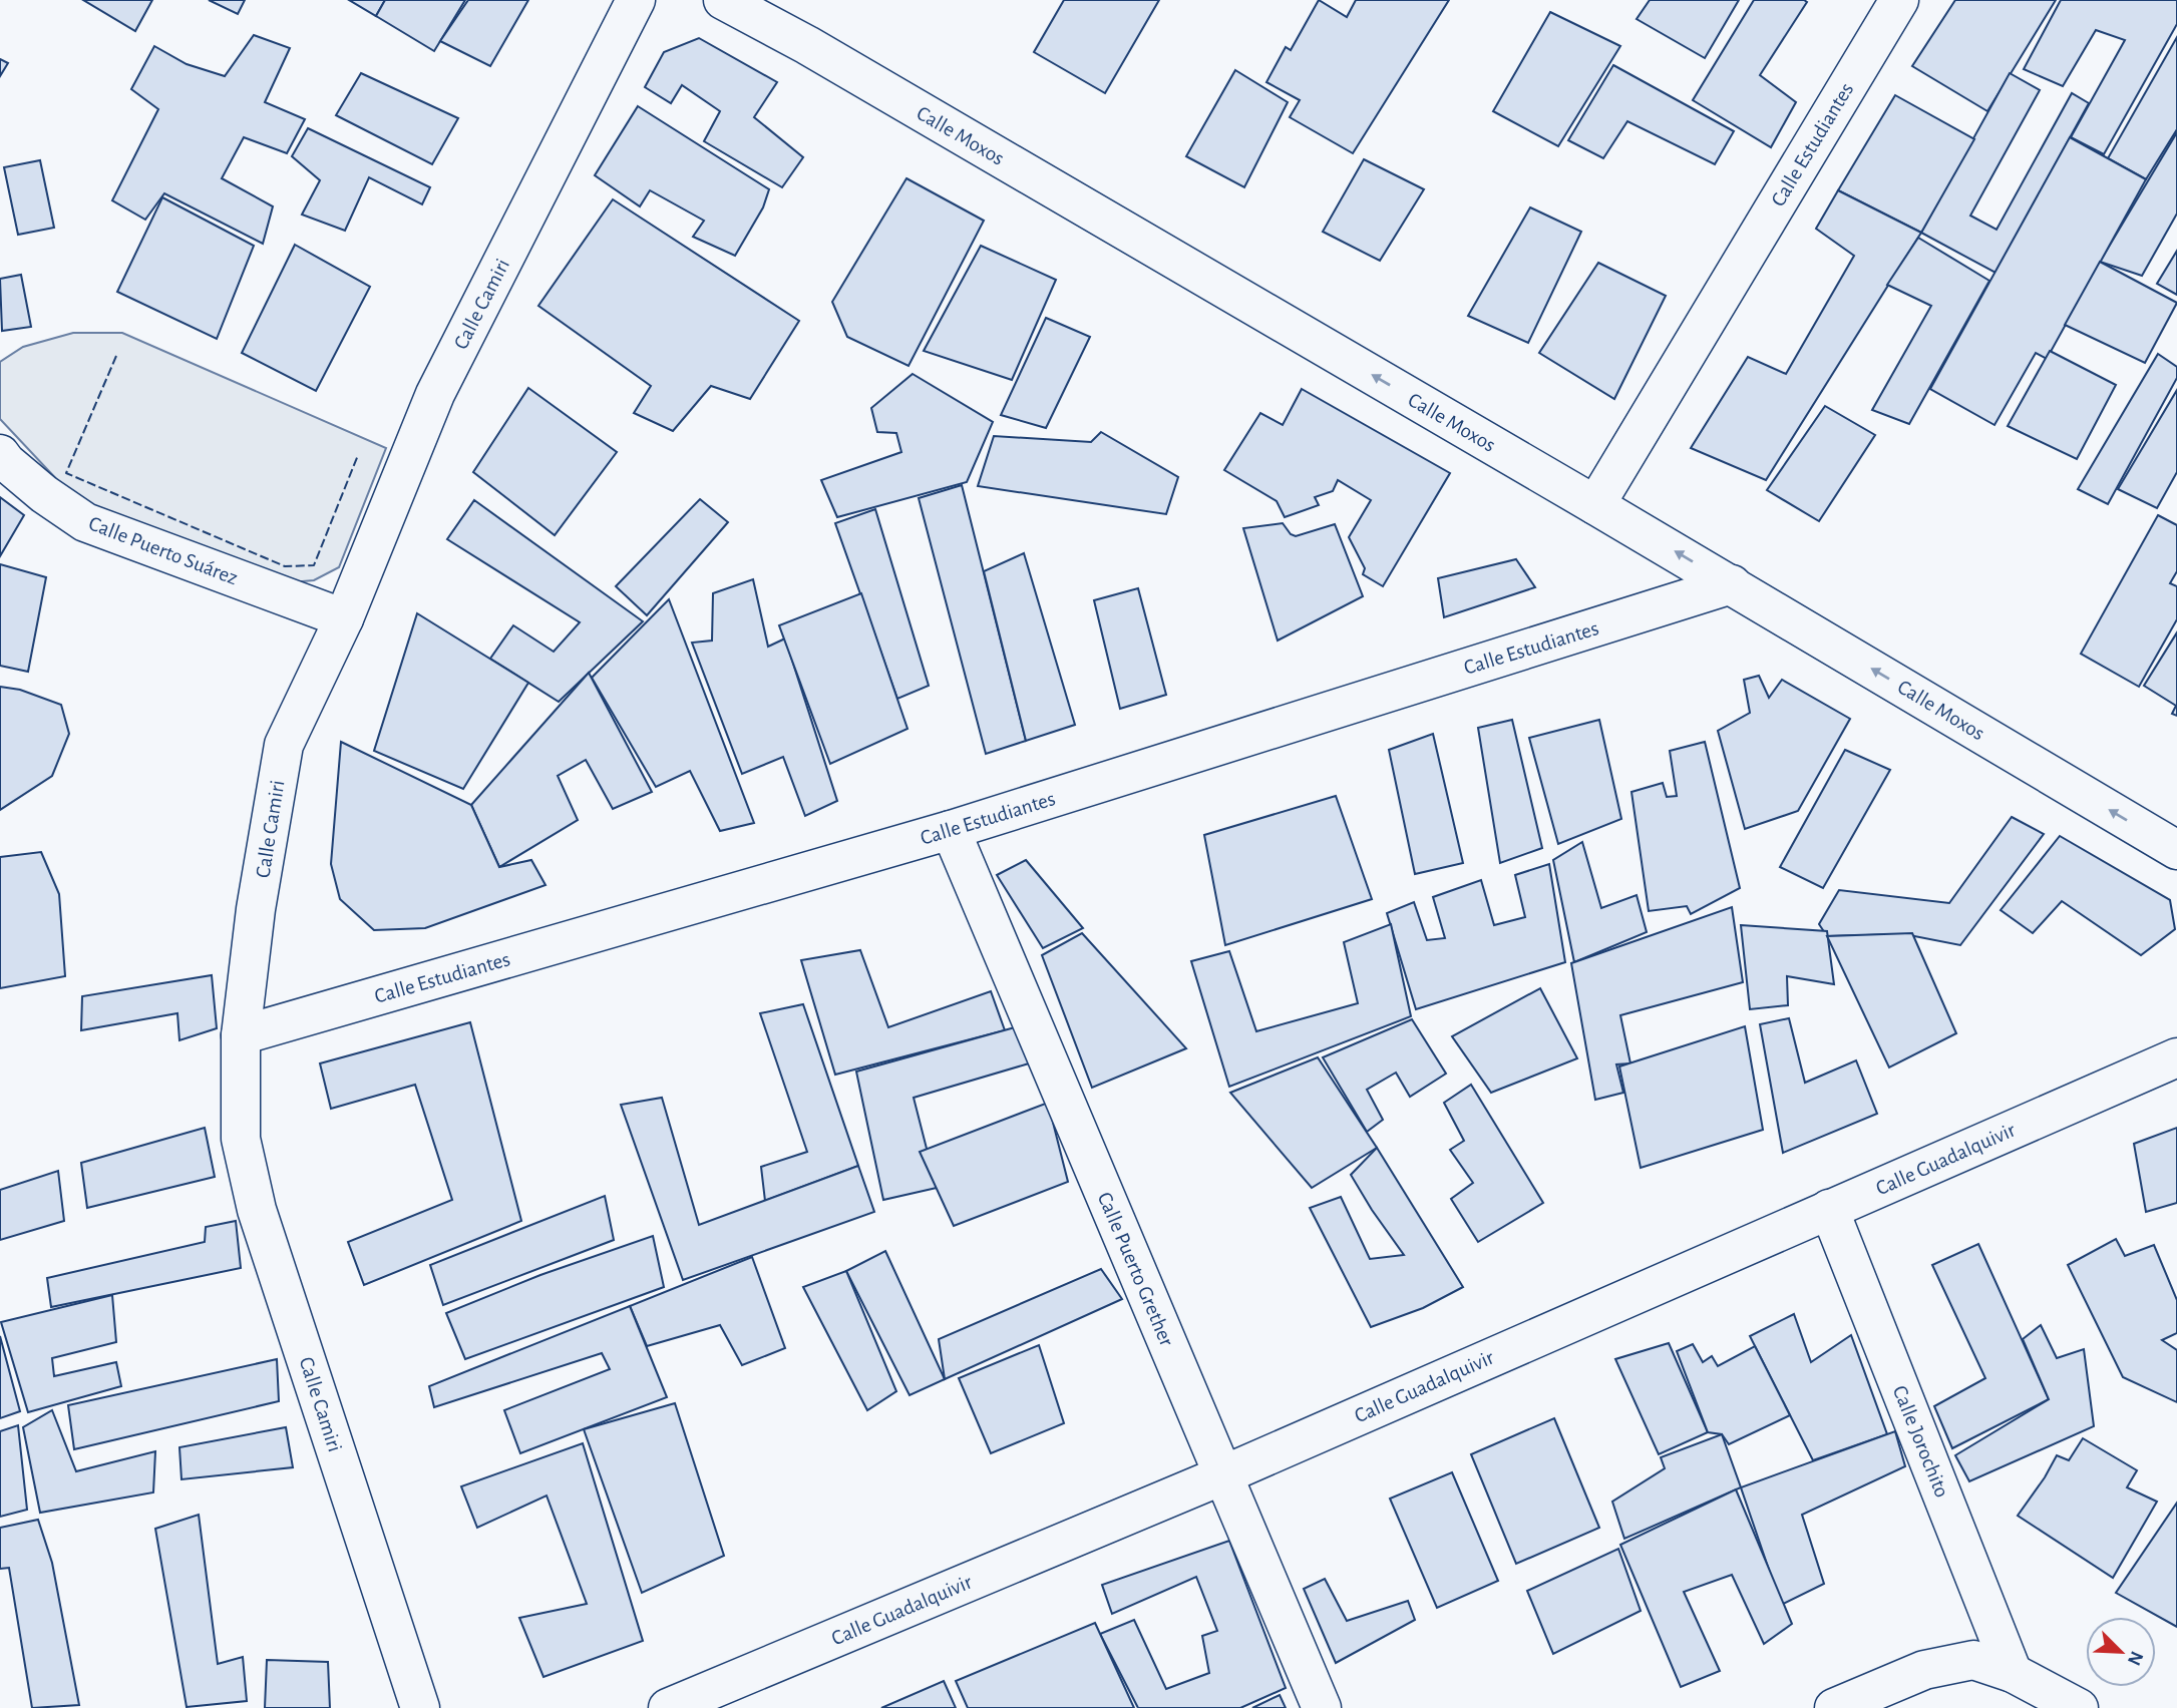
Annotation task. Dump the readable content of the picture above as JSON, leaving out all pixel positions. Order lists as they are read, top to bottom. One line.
{"streets":{"street":["Calle Moxos","Calle Estudiantes","Calle Camiri","Calle Puerto Suárez","Calle Guadalquivir","Calle Puerto Grether","Calle Jorochito"]},"crossings":[["Calle Moxos","Calle Estudiantes"],["Calle Estudiantes","Calle Camiri"],["Calle Estudiantes","Calle Puerto Grether"],["Calle Camiri","Calle Puerto Suárez"],["Calle Guadalquivir","Calle Puerto Grether"],["Calle Guadalquivir","Calle Jorochito"]],"one_way":["Calle Moxos"],"north":"bottom right"}
